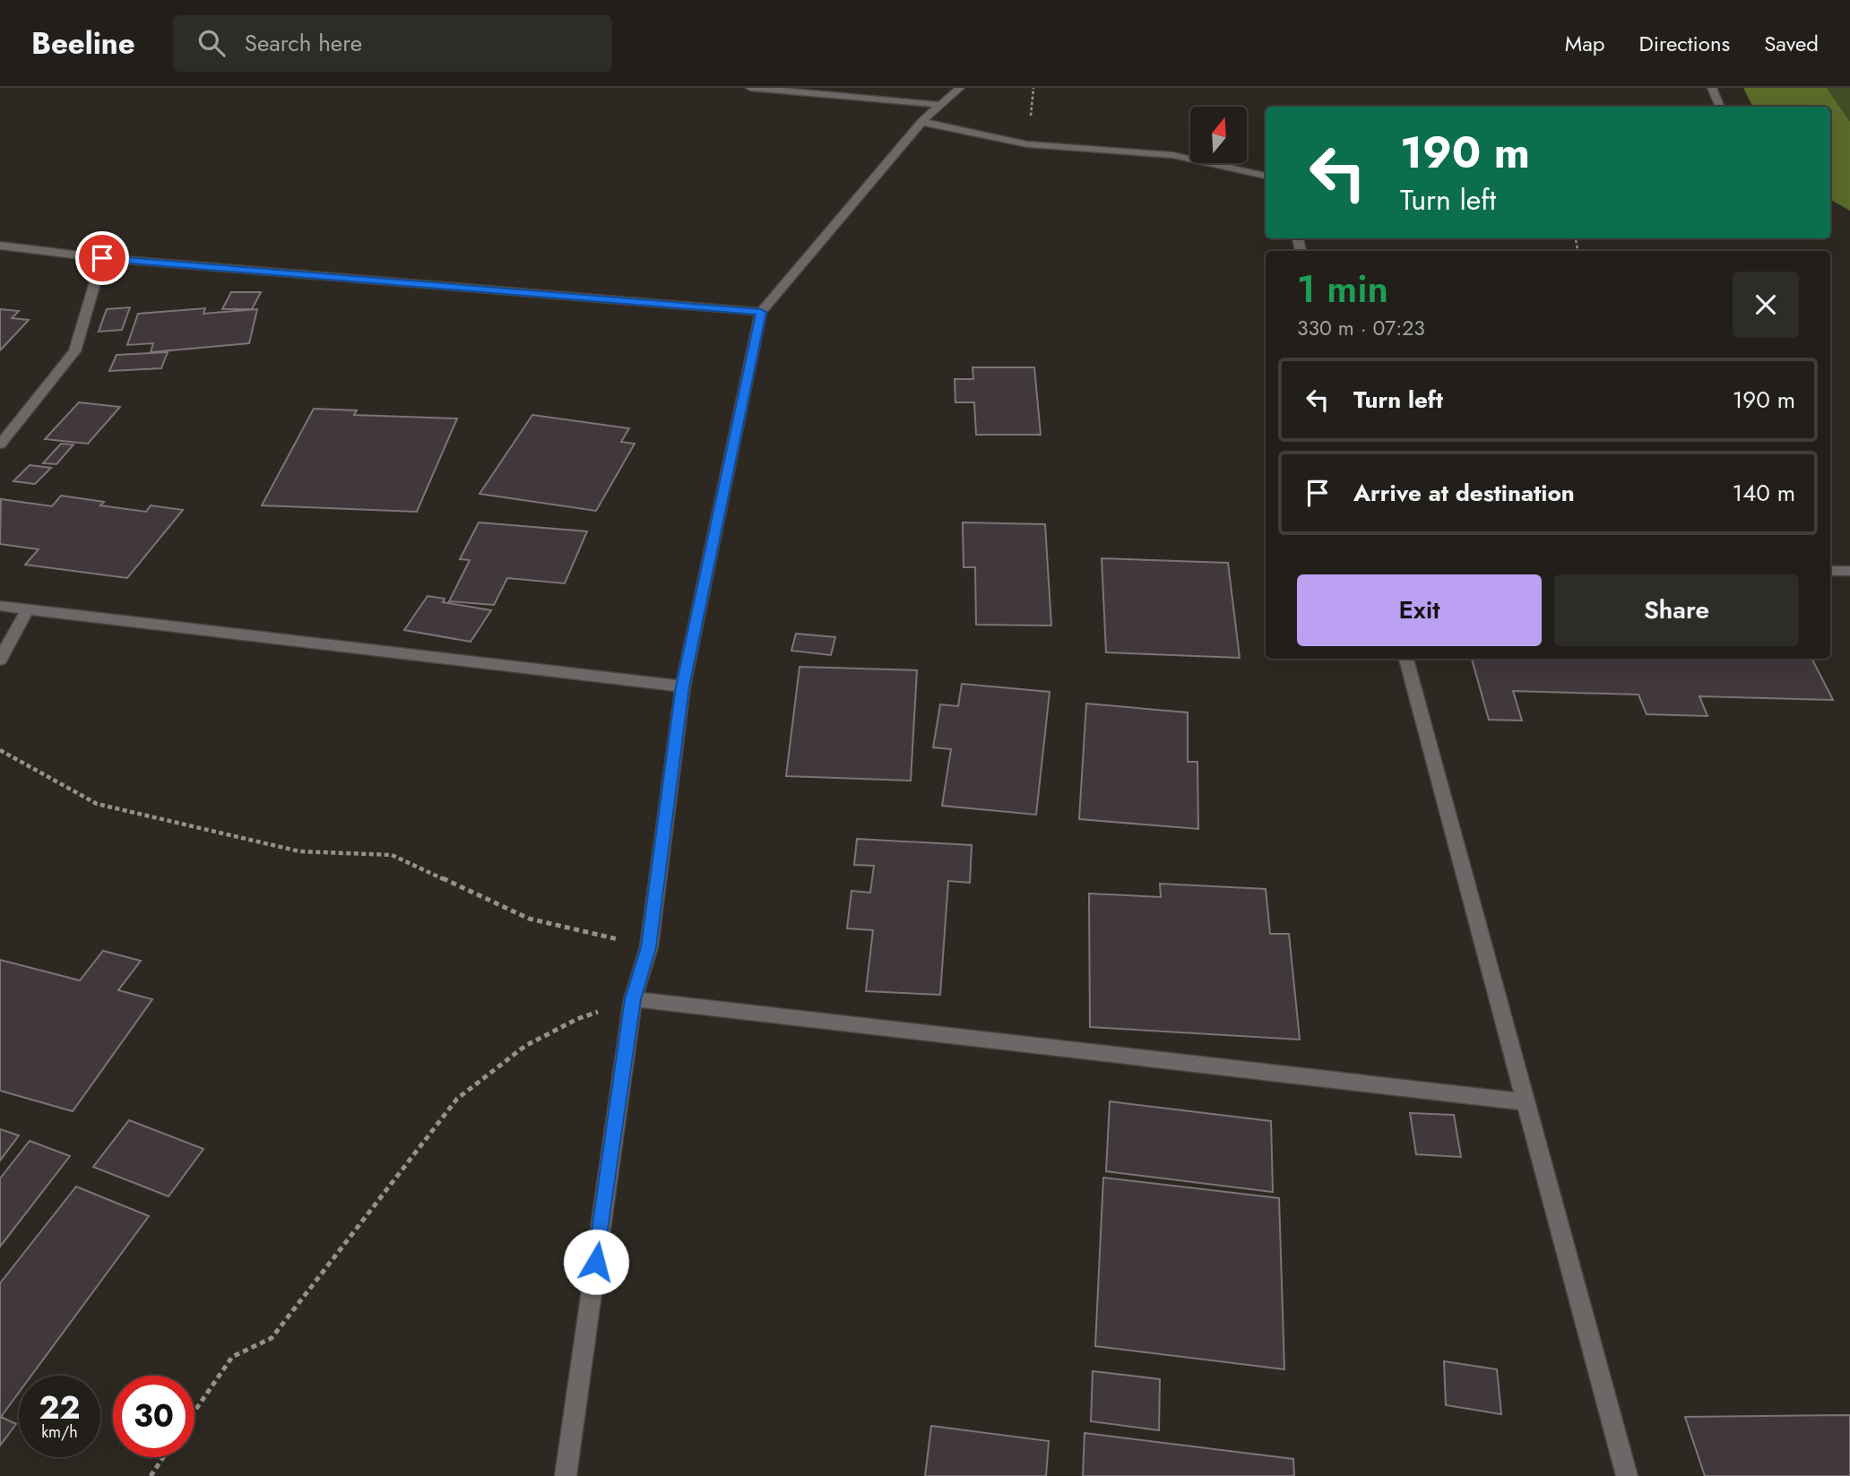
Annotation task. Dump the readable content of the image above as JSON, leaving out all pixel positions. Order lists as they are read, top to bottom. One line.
{"north":"top","page":{"header":"Beeline","search":"Search here","nav":["Map","Directions","Saved"],"turn":["190 m","Turn left"],"heading":["1 min","330 m · 07:23"],"list":[{"name":"Turn left","value":"190 m"},{"name":"Arrive at destination","value":"140 m"}],"buttons":["Exit","Share"],"speed":"22 km/h","limit":"30"}}
